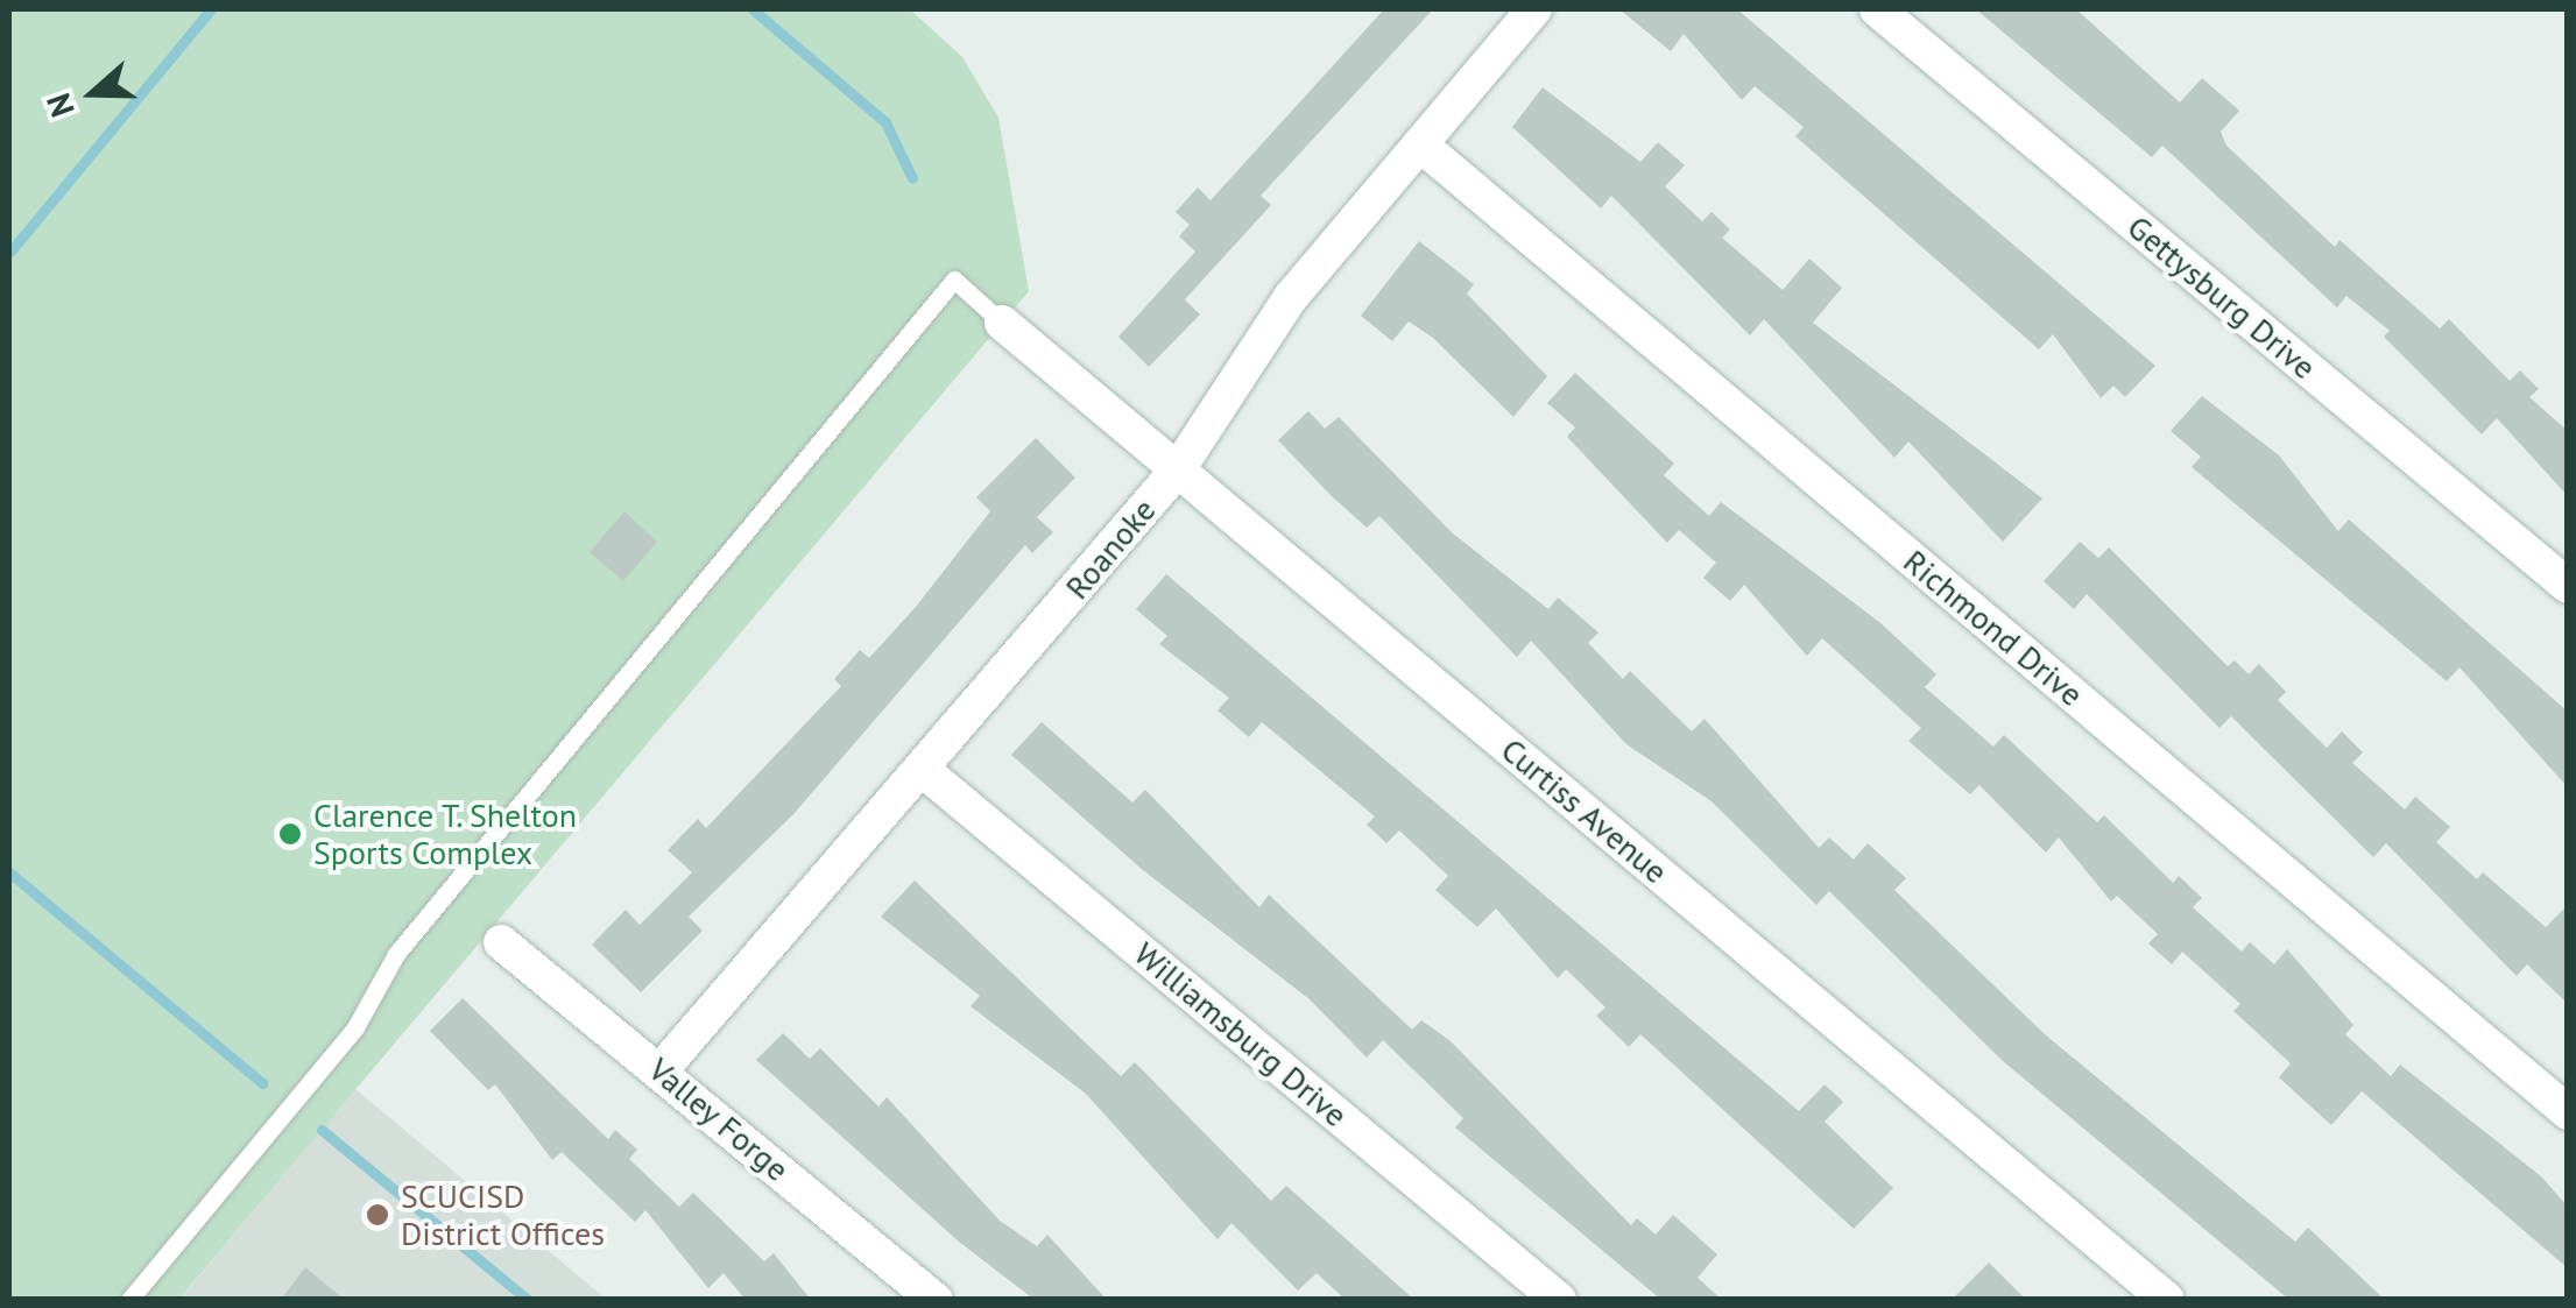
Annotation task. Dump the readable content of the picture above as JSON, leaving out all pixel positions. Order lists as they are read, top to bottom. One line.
{"streets":{"street":["Gettysburg Drive","Roanoke","Richmond Drive","Curtiss Avenue","Williamsburg Drive","Valley Forge"]},"crossings":[["Roanoke","Richmond Drive"],["Roanoke","Curtiss Avenue"],["Roanoke","Williamsburg Drive"],["Roanoke","Valley Forge"]],"places":["Clarence T. Shelton Sports Complex","SCUCISD District Offices"],"north":"left"}
